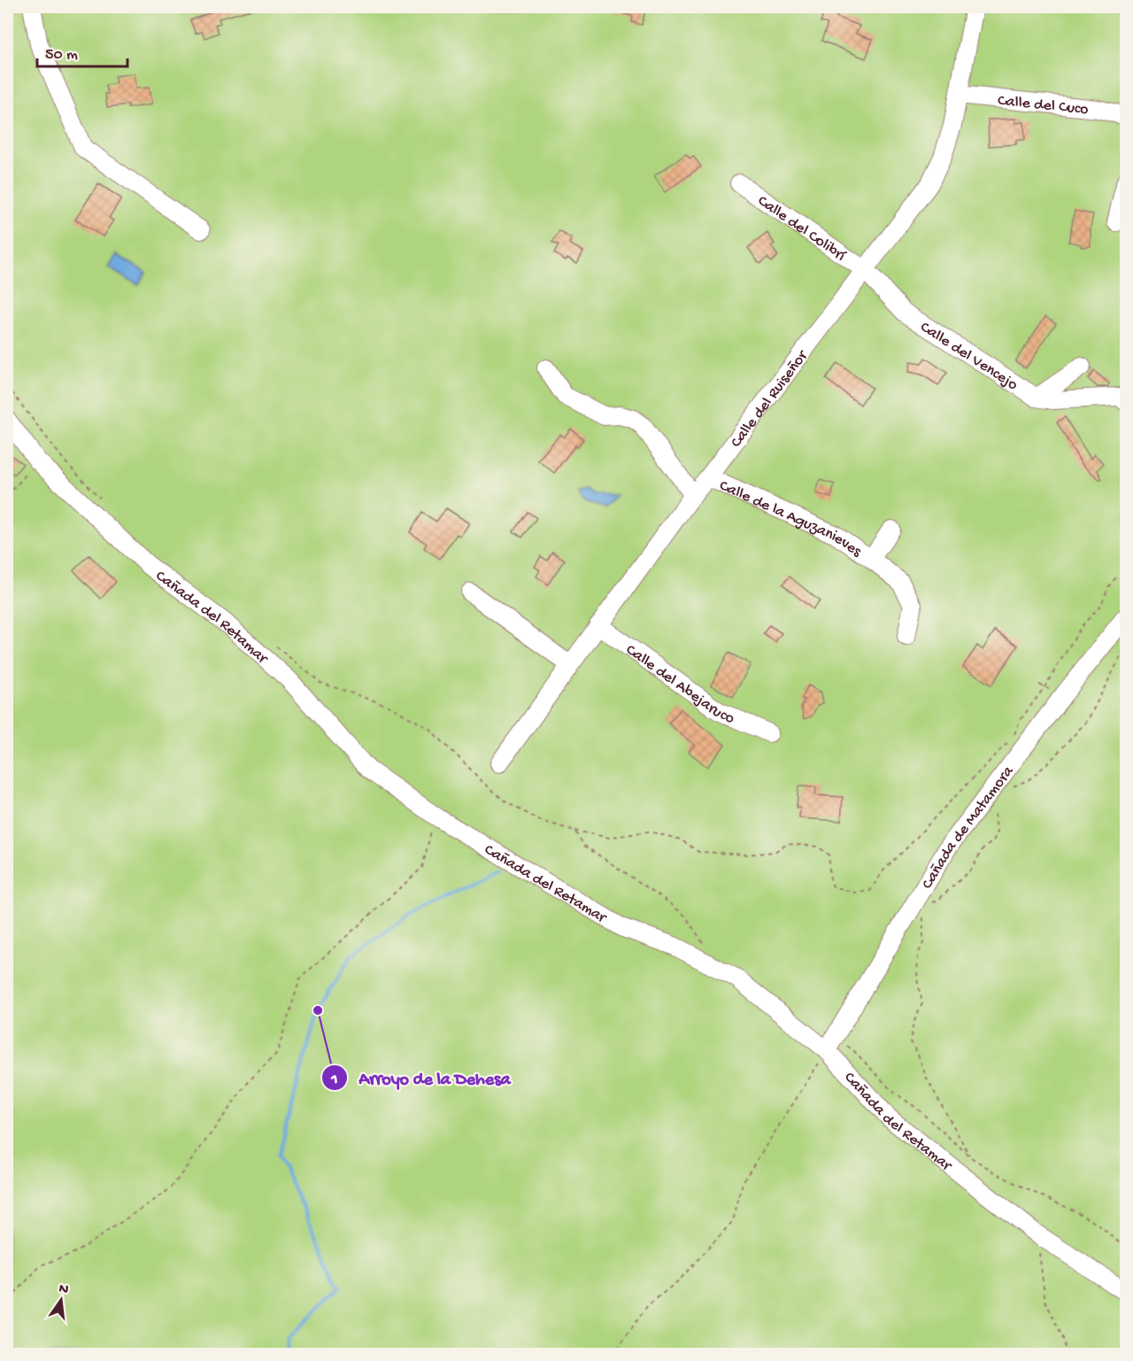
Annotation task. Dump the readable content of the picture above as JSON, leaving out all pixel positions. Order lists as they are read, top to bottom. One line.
{"streets":{"street":["Calle del Cuco","Calle del Colibrí","Calle del Vencejo","Calle del Ruiseñor","Calle de la Aguzanieves","Cañada del Retamar","Calle del Abejaruco","Cañada de Matamora"]},"crossings":[["Calle del Cuco","Calle del Ruiseñor"],["Calle del Colibrí","Calle del Vencejo"],["Calle del Colibrí","Calle del Ruiseñor"],["Calle del Vencejo","Calle del Ruiseñor"],["Calle del Ruiseñor","Calle de la Aguzanieves"],["Calle del Ruiseñor","Calle del Abejaruco"],["Cañada del Retamar","Cañada de Matamora"]],"places":["Arroyo de la Dehesa"],"scale_bar":"50 m","north":"top"}
